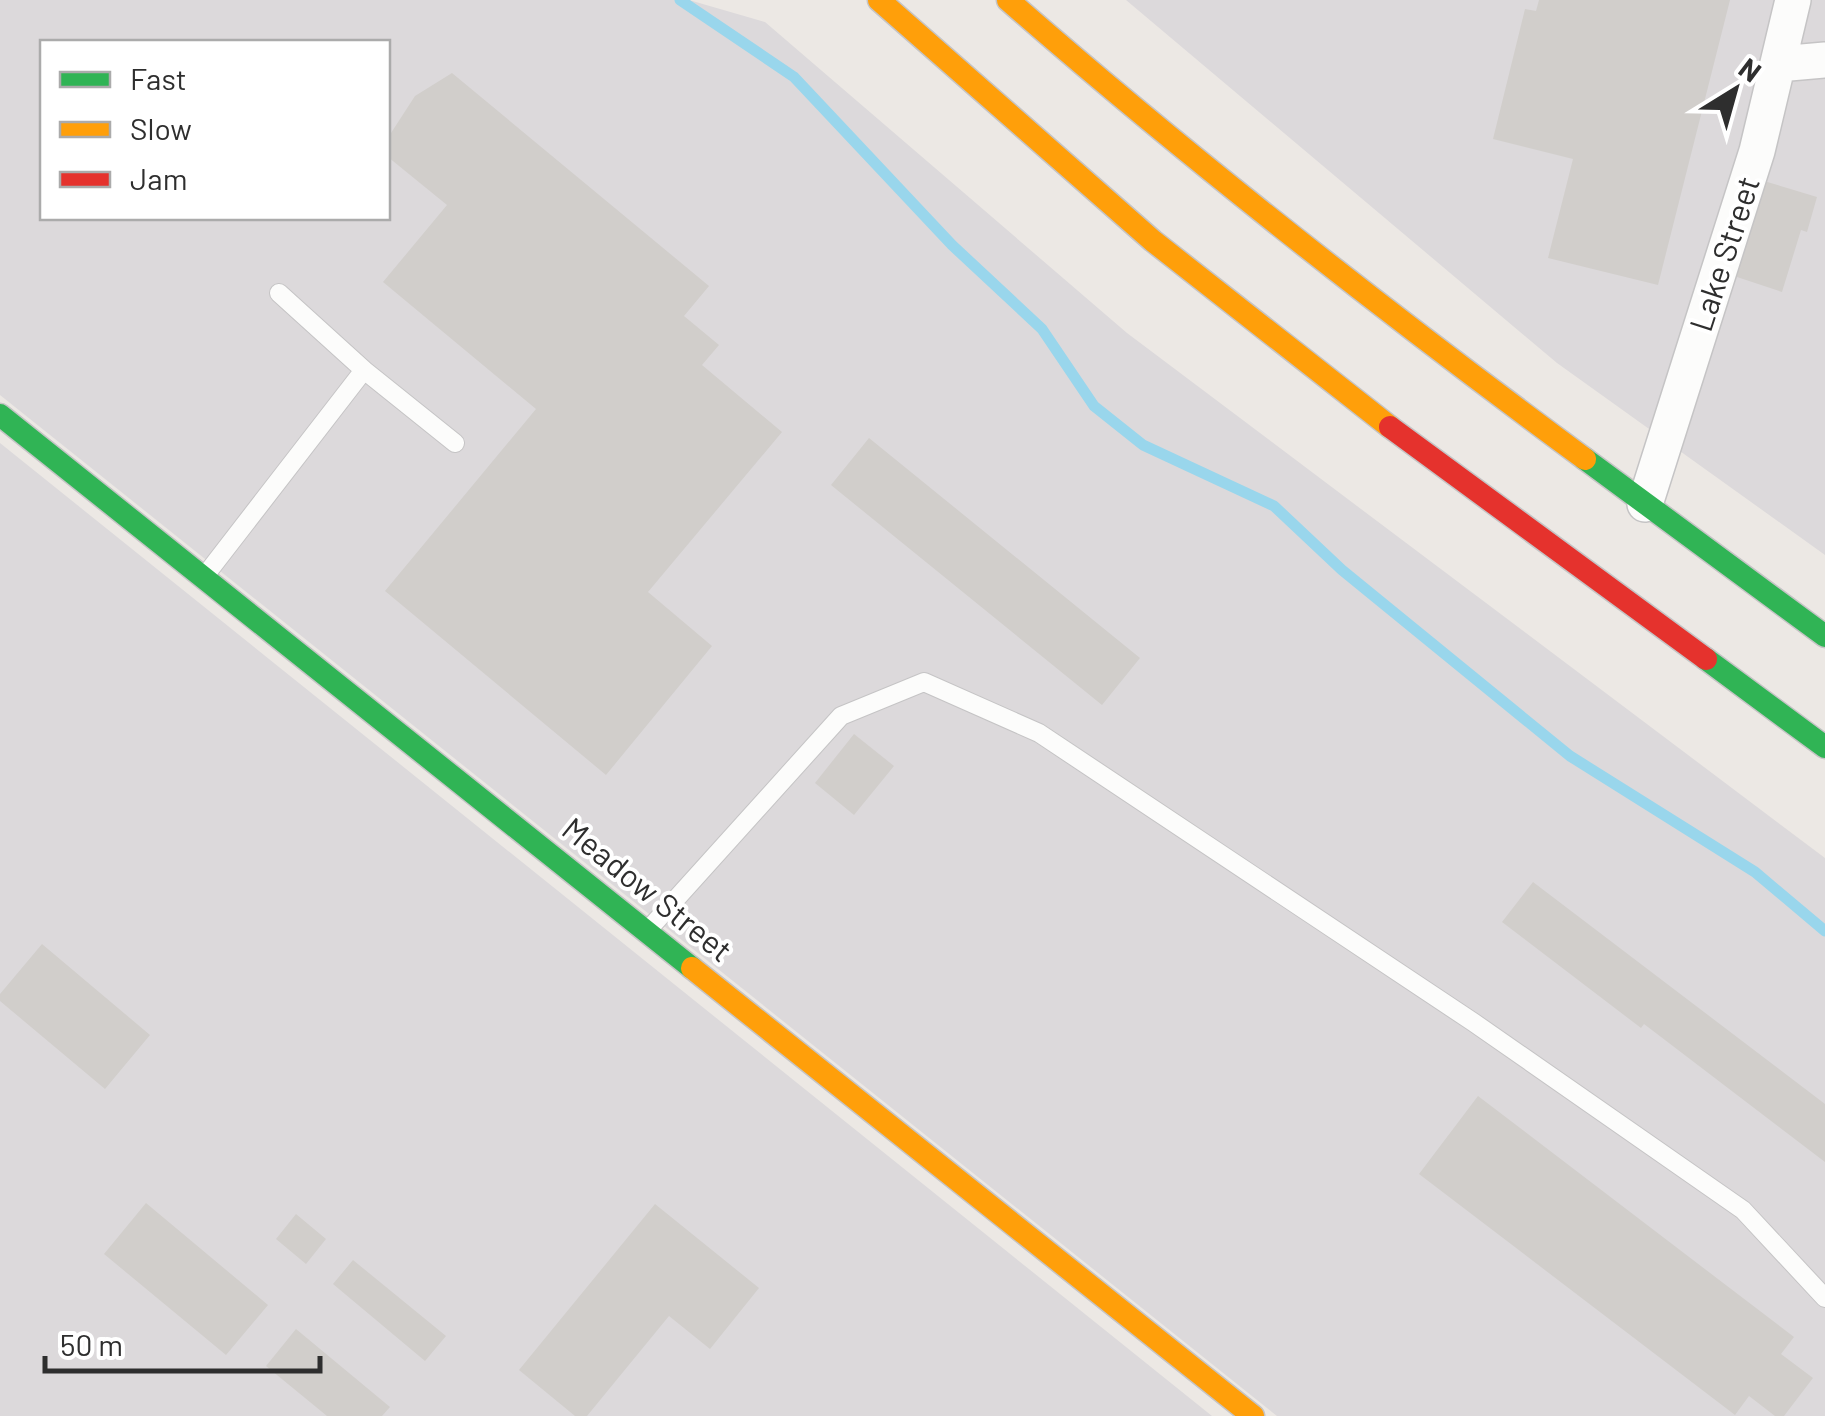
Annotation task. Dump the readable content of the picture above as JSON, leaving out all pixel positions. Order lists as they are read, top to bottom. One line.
{"streets":{"main road":["Meadow Street"],"street":["Lake Street"]},"legend":["Fast","Slow","Jam"],"scale_bar":"50 m","north":"top right"}
